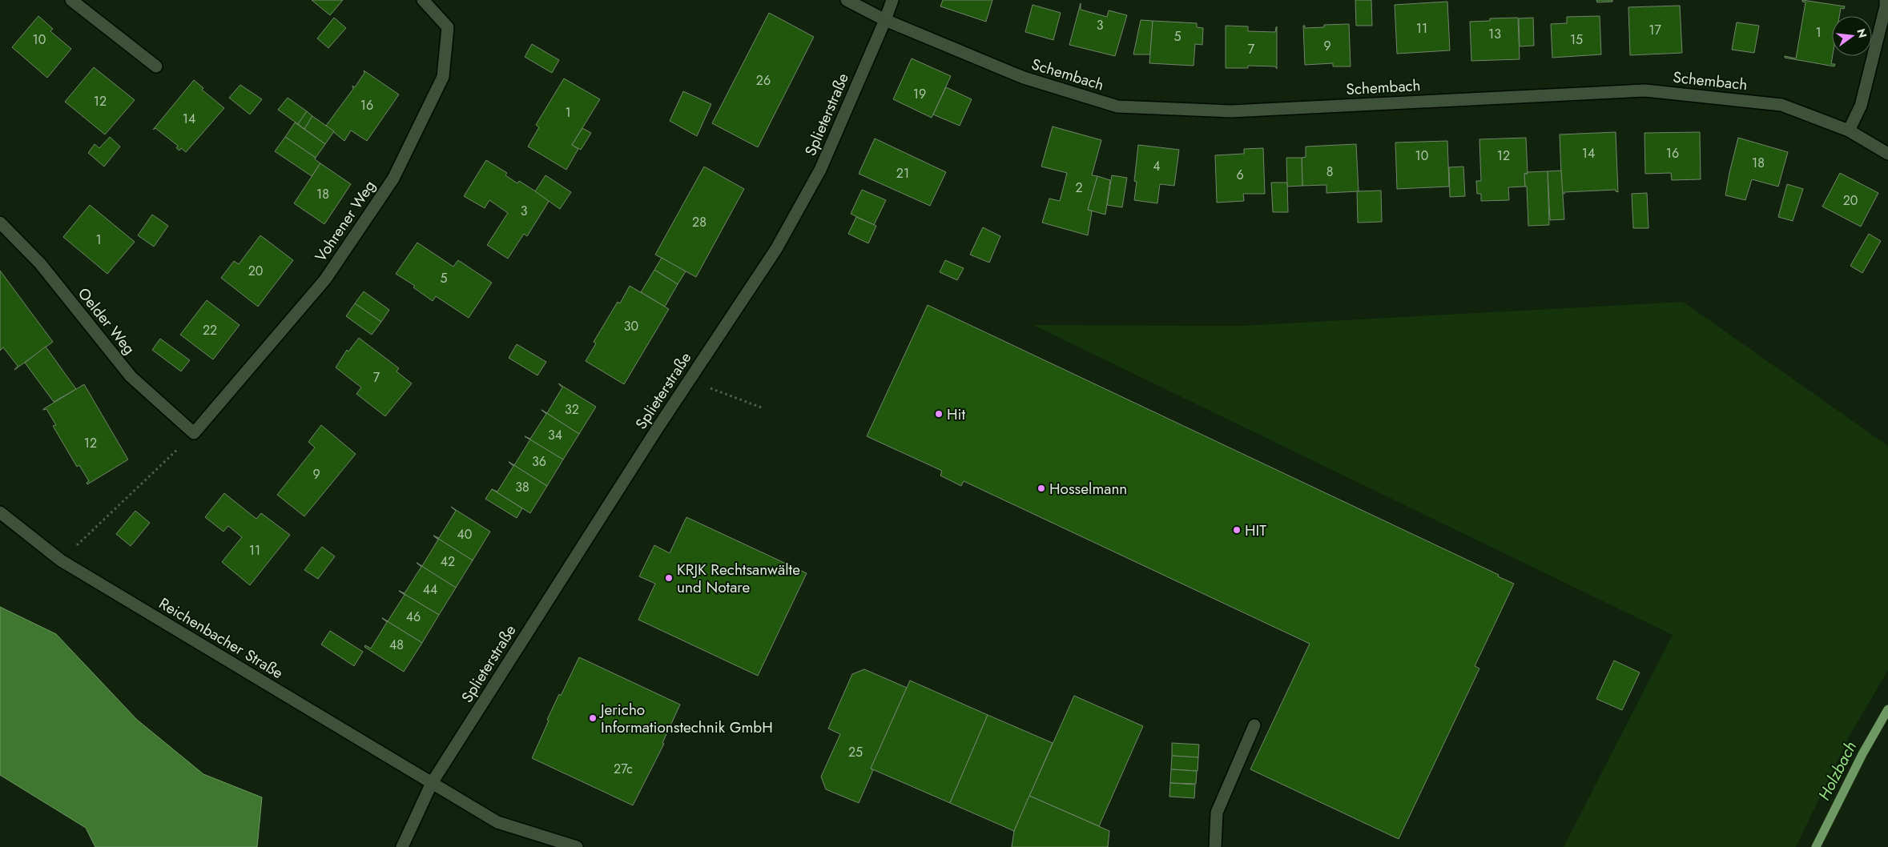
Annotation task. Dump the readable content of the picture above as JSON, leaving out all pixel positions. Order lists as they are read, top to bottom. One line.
{"streets":{"street":["Schembach","Splieterstraße","Vohrener Weg","Oelder Weg","Reichenbacher Straße"]},"crossings":[["Schembach","Splieterstraße"],["Splieterstraße","Reichenbacher Straße"],["Vohrener Weg","Oelder Weg"]],"water":["Holzbach"],"places":["Hit","Hosselmann","HIT","KRJK Rechtsanwälte und Notare","Jericho Informationstechnik GmbH"],"house_numbers":["3","11","17","1","13","5","10","15","9","7","26","19","12","16","1","14","14","16","10","12","18","4","8","21","6","2","18","20","3","28","1","20","5","30","22","7","32","34","12","36","9","38","40","11","42","44","46","48","25","27c"],"north":"right"}
